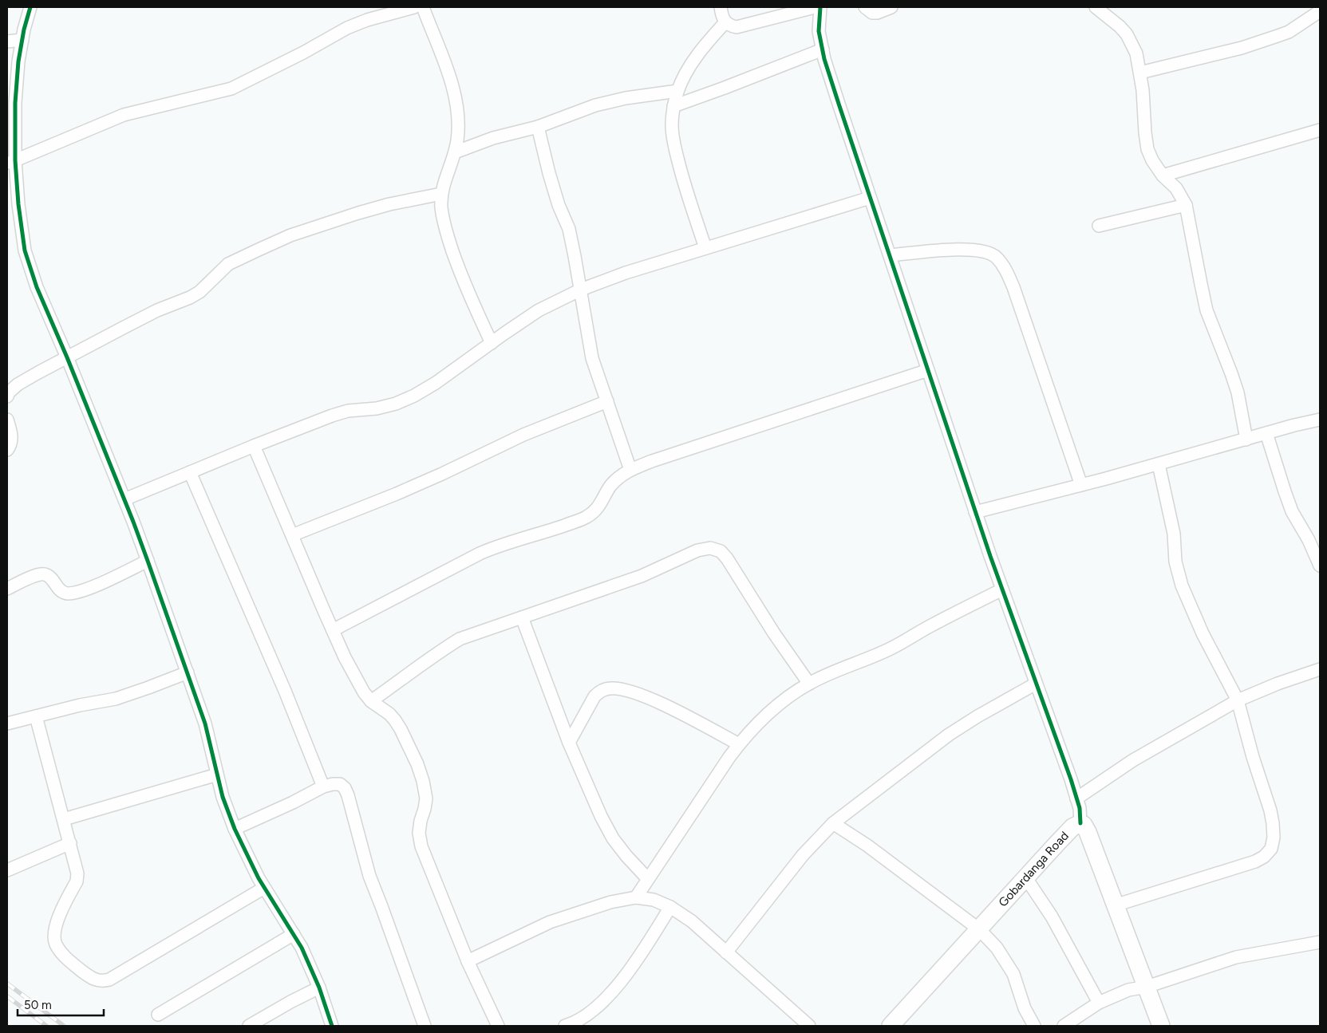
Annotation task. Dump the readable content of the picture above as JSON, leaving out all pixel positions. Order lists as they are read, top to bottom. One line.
{"streets":{"main road":["Gobardanga Road"]},"scale_bar":"50 m"}
